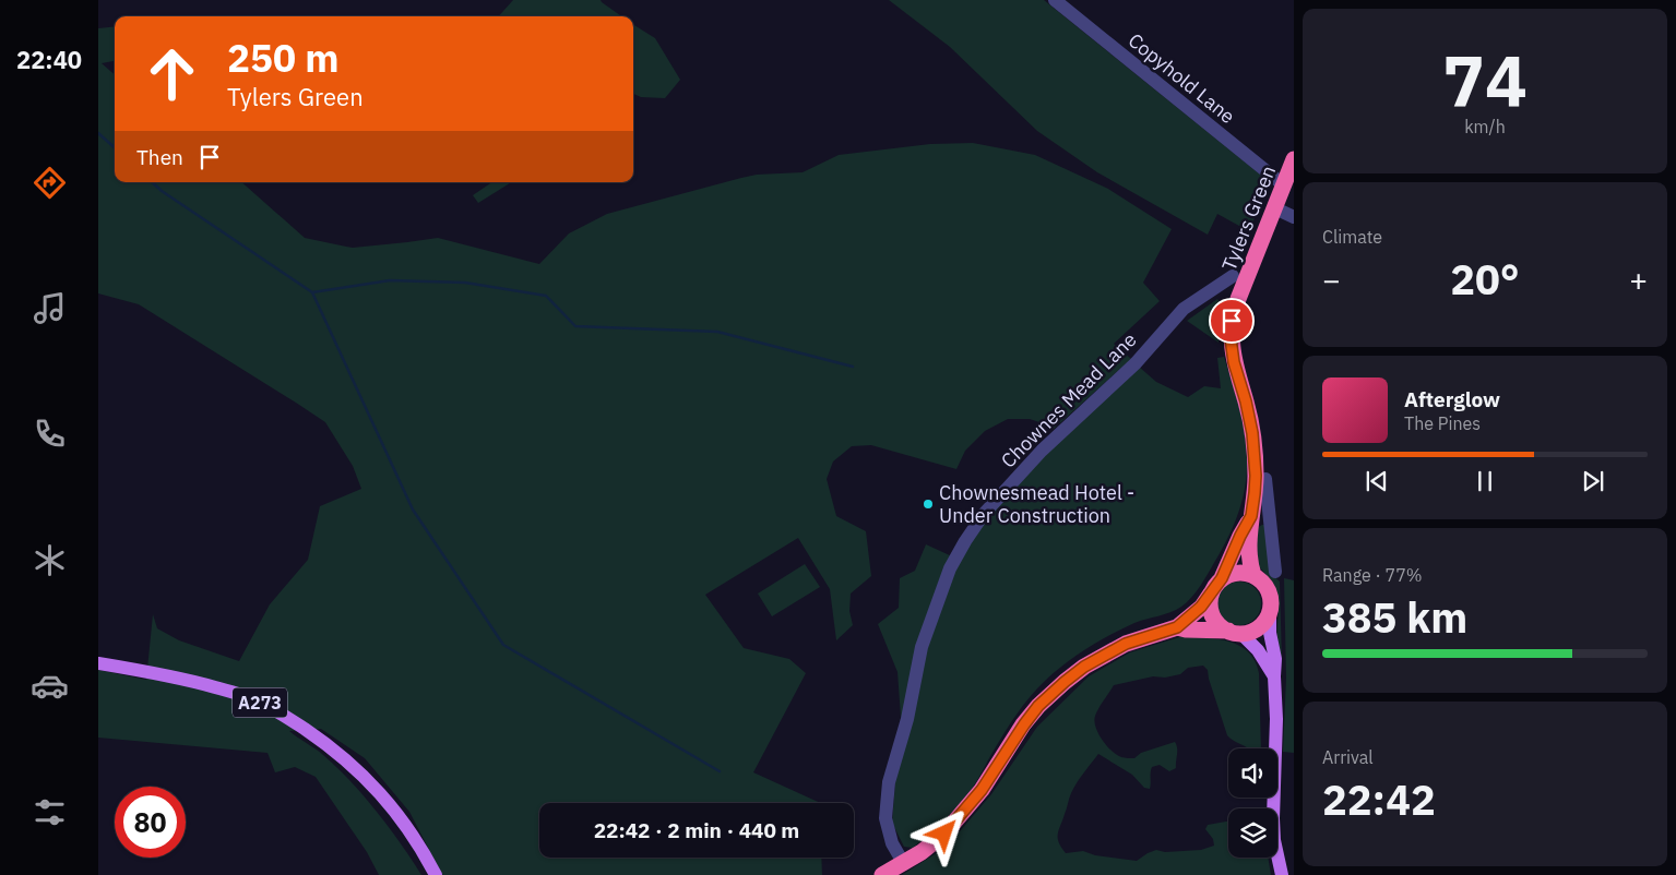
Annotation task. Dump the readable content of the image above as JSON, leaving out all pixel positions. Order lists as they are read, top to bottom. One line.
{"streets":{"highway":["Tylers Green"],"main road":["A273"],"street":["Copyhold Lane","Chownes Mead Lane"]},"crossings":[["Copyhold Lane","Tylers Green"]],"places":["Chownesmead Hotel - Under Construction"],"page":{"tabs":"22:40","tile":[["74","km/h"],"Climate",["Range · 77%","385 km"],["Arrival","22:42"]],"turn":["250 m","Tylers Green"],"then":"Then","heat":["−","20°","+"],"song":["Afterglow","The Pines"],"limit":"80","trip":"22:42 · 2 min · 440 m"}}
